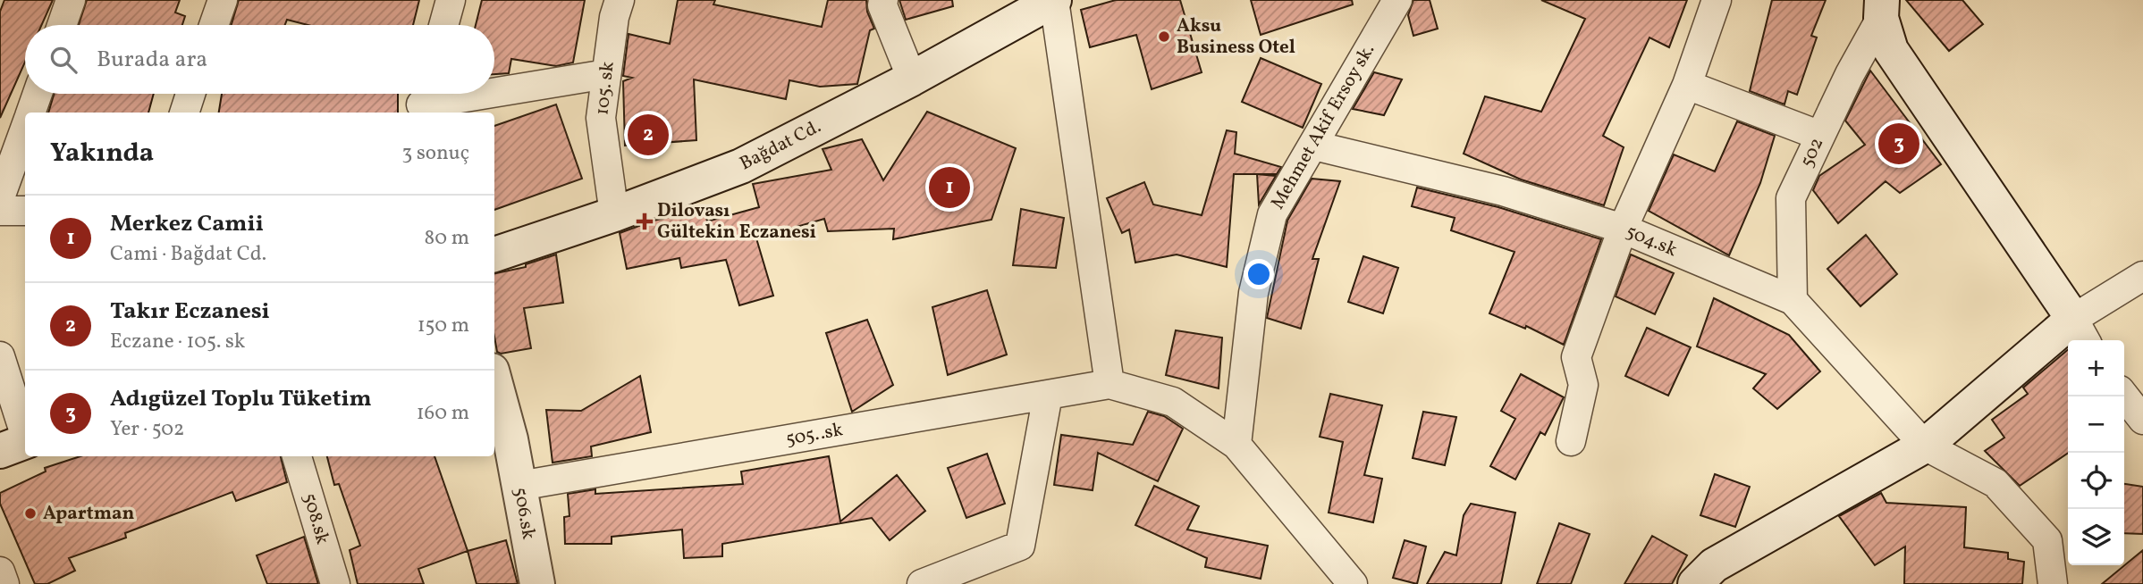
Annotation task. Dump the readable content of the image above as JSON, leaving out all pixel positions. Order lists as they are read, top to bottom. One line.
{"streets":{"main road":["Bağdat Cd.","506.sk"],"street":["105. sk","Mehmet Akif Ersoy sk.","502","504.sk","505..sk","508.sk"]},"crossings":[["105. sk","Bağdat Cd."],["Mehmet Akif Ersoy sk.","504.sk"],["502","504.sk"],["505..sk","506.sk"]],"places":{"other":["Aksu Business Otel","Apartman"],"health":["Dilovası Gültekin Eczanesi"]},"page":{"search":"Burada ara","pins":["2","3","1"],"heading":["Yakında","3 sonuç"],"list":[{"mark":"1","name":"Merkez Camii","note":"Cami · Bağdat Cd.","value":"80 m"},{"mark":"2","name":"Takır Eczanesi","note":"Eczane · 105. sk","value":"150 m"},{"mark":"3","name":"Adıgüzel Toplu Tüketim","note":"Yer · 502","value":"160 m"}],"map_buttons":["+","−"]}}
